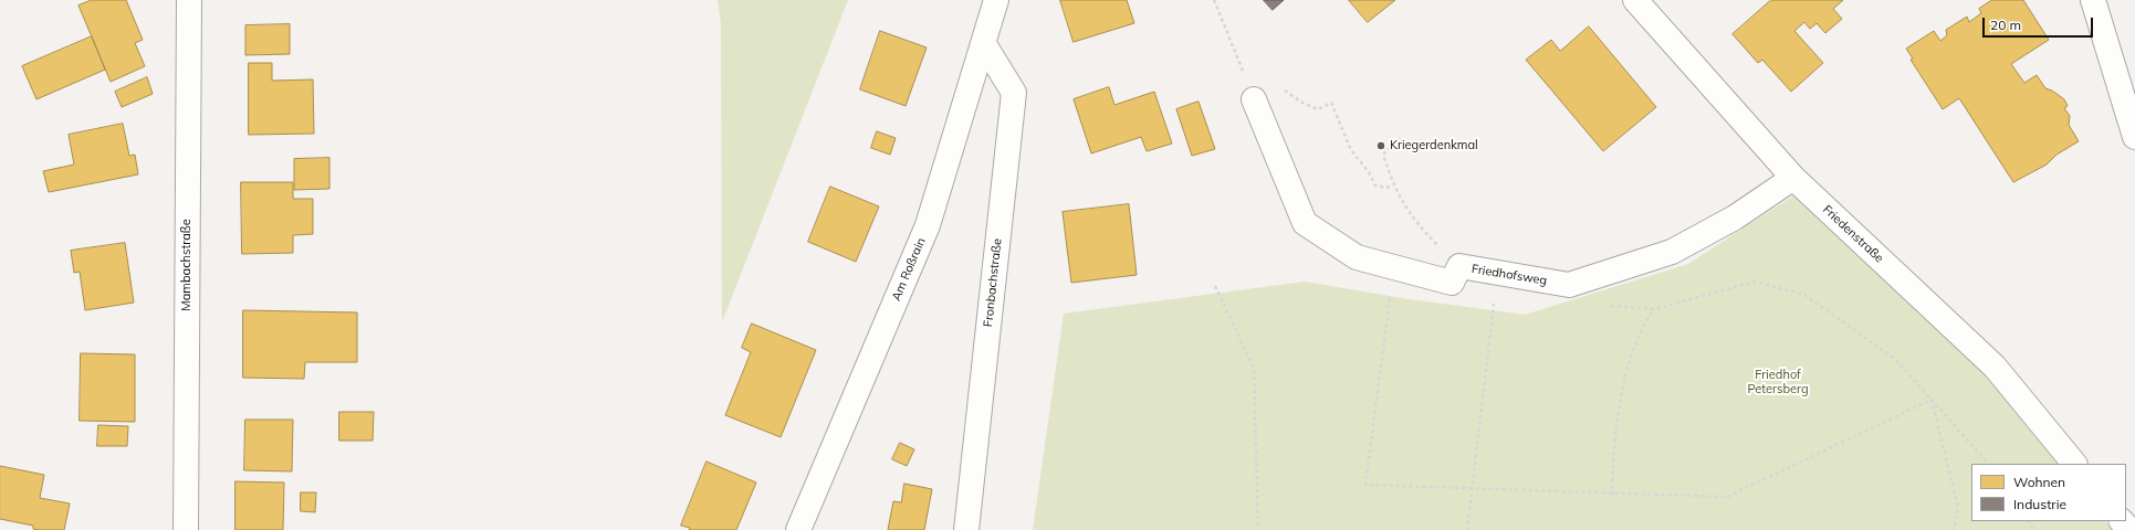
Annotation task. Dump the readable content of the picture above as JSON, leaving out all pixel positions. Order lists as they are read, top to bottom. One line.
{"streets":{"street":["Friedenstraße","Mambachstraße","Am Roßrain","Friedhofsweg","Fronbachstraße"]},"crossings":[["Friedenstraße","Friedhofsweg"],["Am Roßrain","Fronbachstraße"]],"parks":["Friedhof Petersberg"],"places":["Kriegerdenkmal"],"legend":["Wohnen","Industrie"],"scale_bar":"20 m"}
